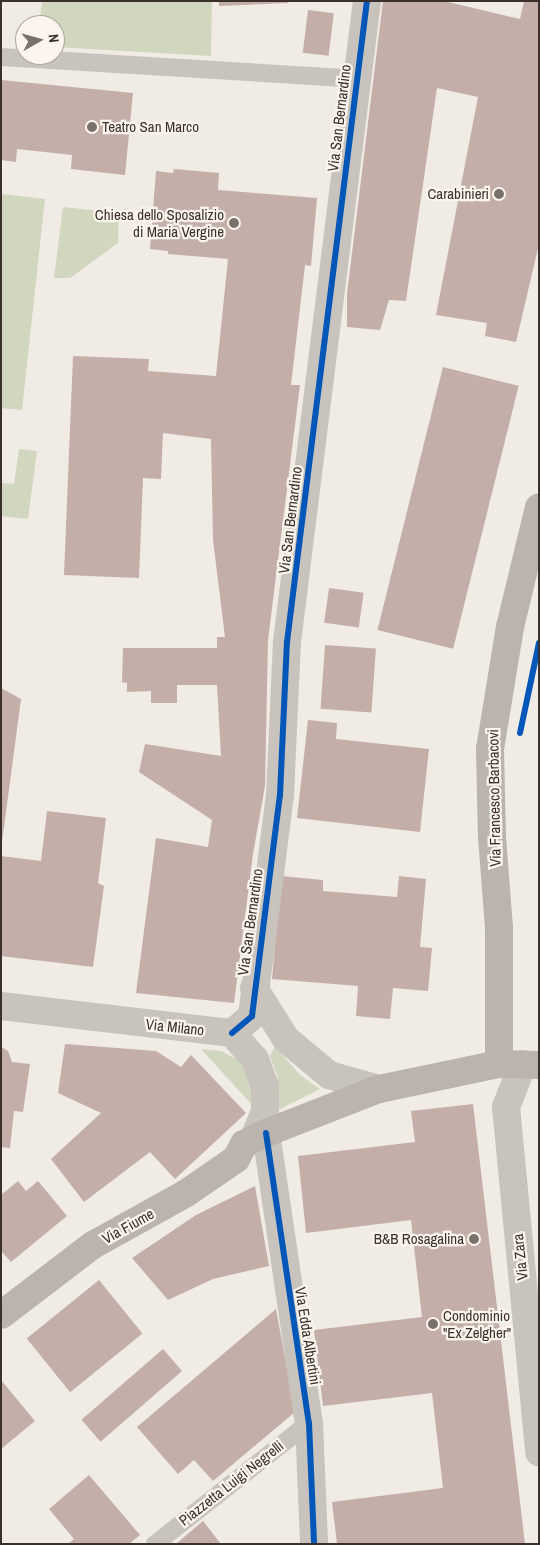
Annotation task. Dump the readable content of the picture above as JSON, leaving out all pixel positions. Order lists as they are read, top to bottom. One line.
{"streets":{"main road":["Via Francesco Barbacovi","Via Fiume"],"street":["Via San Bernardino","Via Milano","Via Zara","Via Edda Albertini"],"lane":["Piazzetta Luigi Negrelli"]},"crossings":[["Via San Bernardino","Via Milano"],["Via Francesco Barbacovi","Via Zara"],["Via Fiume","Via Edda Albertini"],["Via Edda Albertini","Piazzetta Luigi Negrelli"]],"places":["Teatro San Marco","Carabinieri","Chiesa dello Sposalizio di Maria Vergine","B&B Rosagalina","Condominio \"Ex Zelgher\""],"north":"right"}
